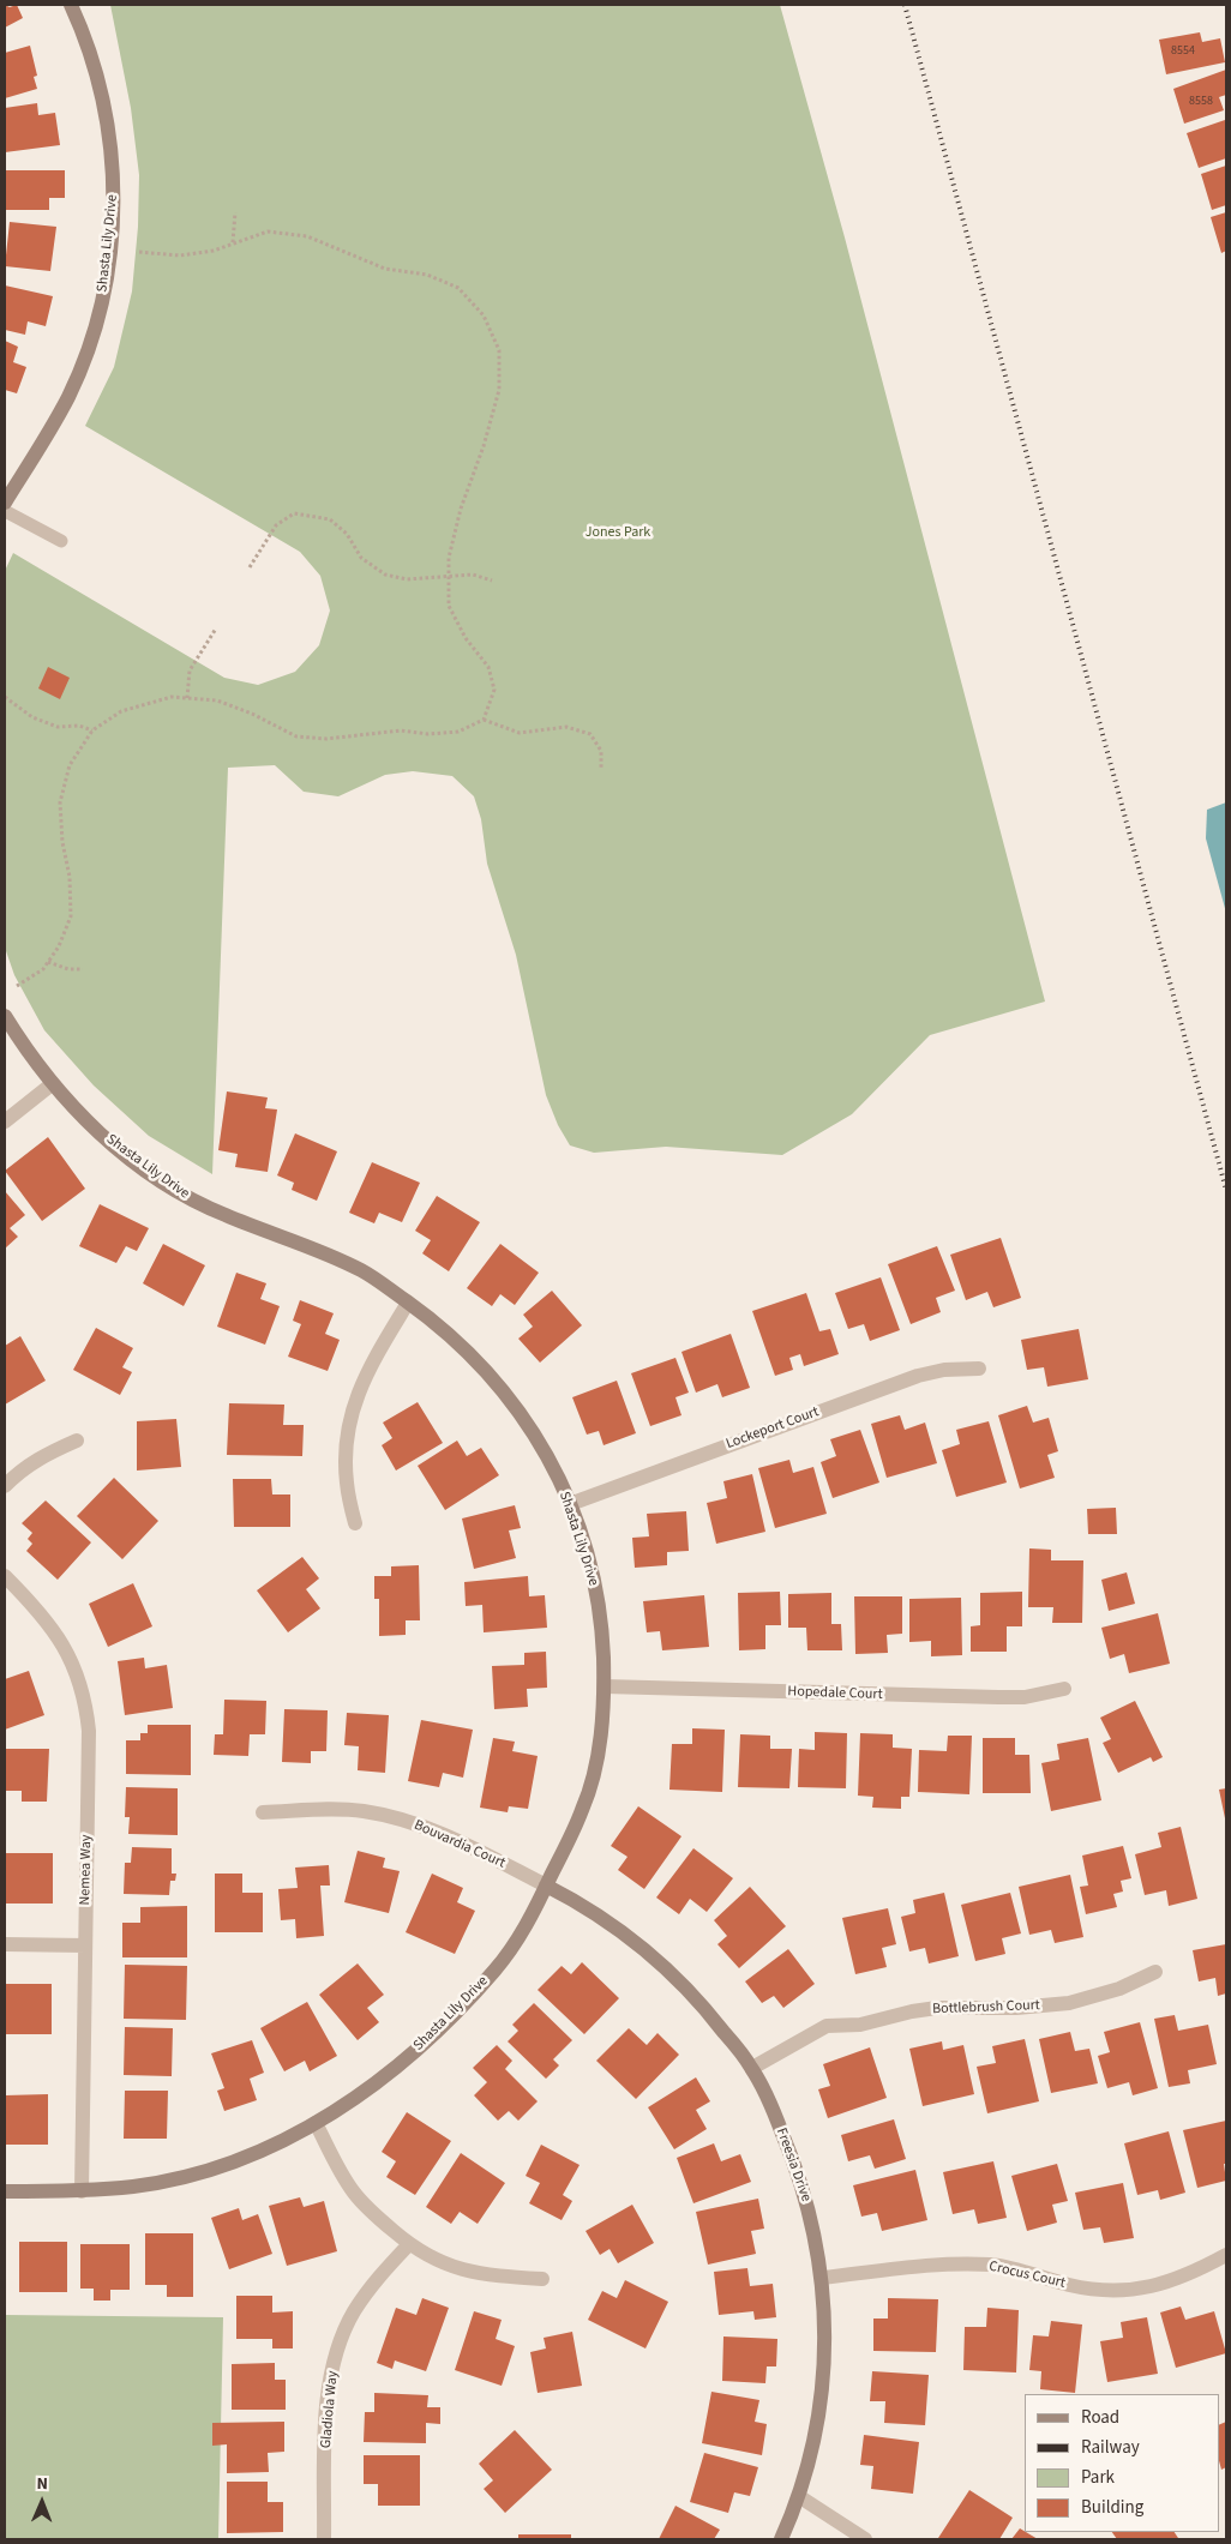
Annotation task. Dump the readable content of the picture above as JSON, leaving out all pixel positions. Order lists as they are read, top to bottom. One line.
{"streets":{"street":["Shasta Lily Drive","Lockeport Court","Hopedale Court","Bouvardia Court","Nemea Way","Bottlebrush Court","Freesia Drive","Crocus Court","Gladiola Way"]},"crossings":[["Shasta Lily Drive","Lockeport Court"],["Shasta Lily Drive","Hopedale Court"],["Shasta Lily Drive","Bouvardia Court"],["Shasta Lily Drive","Nemea Way"],["Shasta Lily Drive","Freesia Drive"],["Bouvardia Court","Freesia Drive"],["Bottlebrush Court","Freesia Drive"],["Freesia Drive","Crocus Court"]],"parks":["Jones Park"],"house_numbers":["8554","8558"],"legend":["Road","Railway","Park","Building"],"north":"top"}
